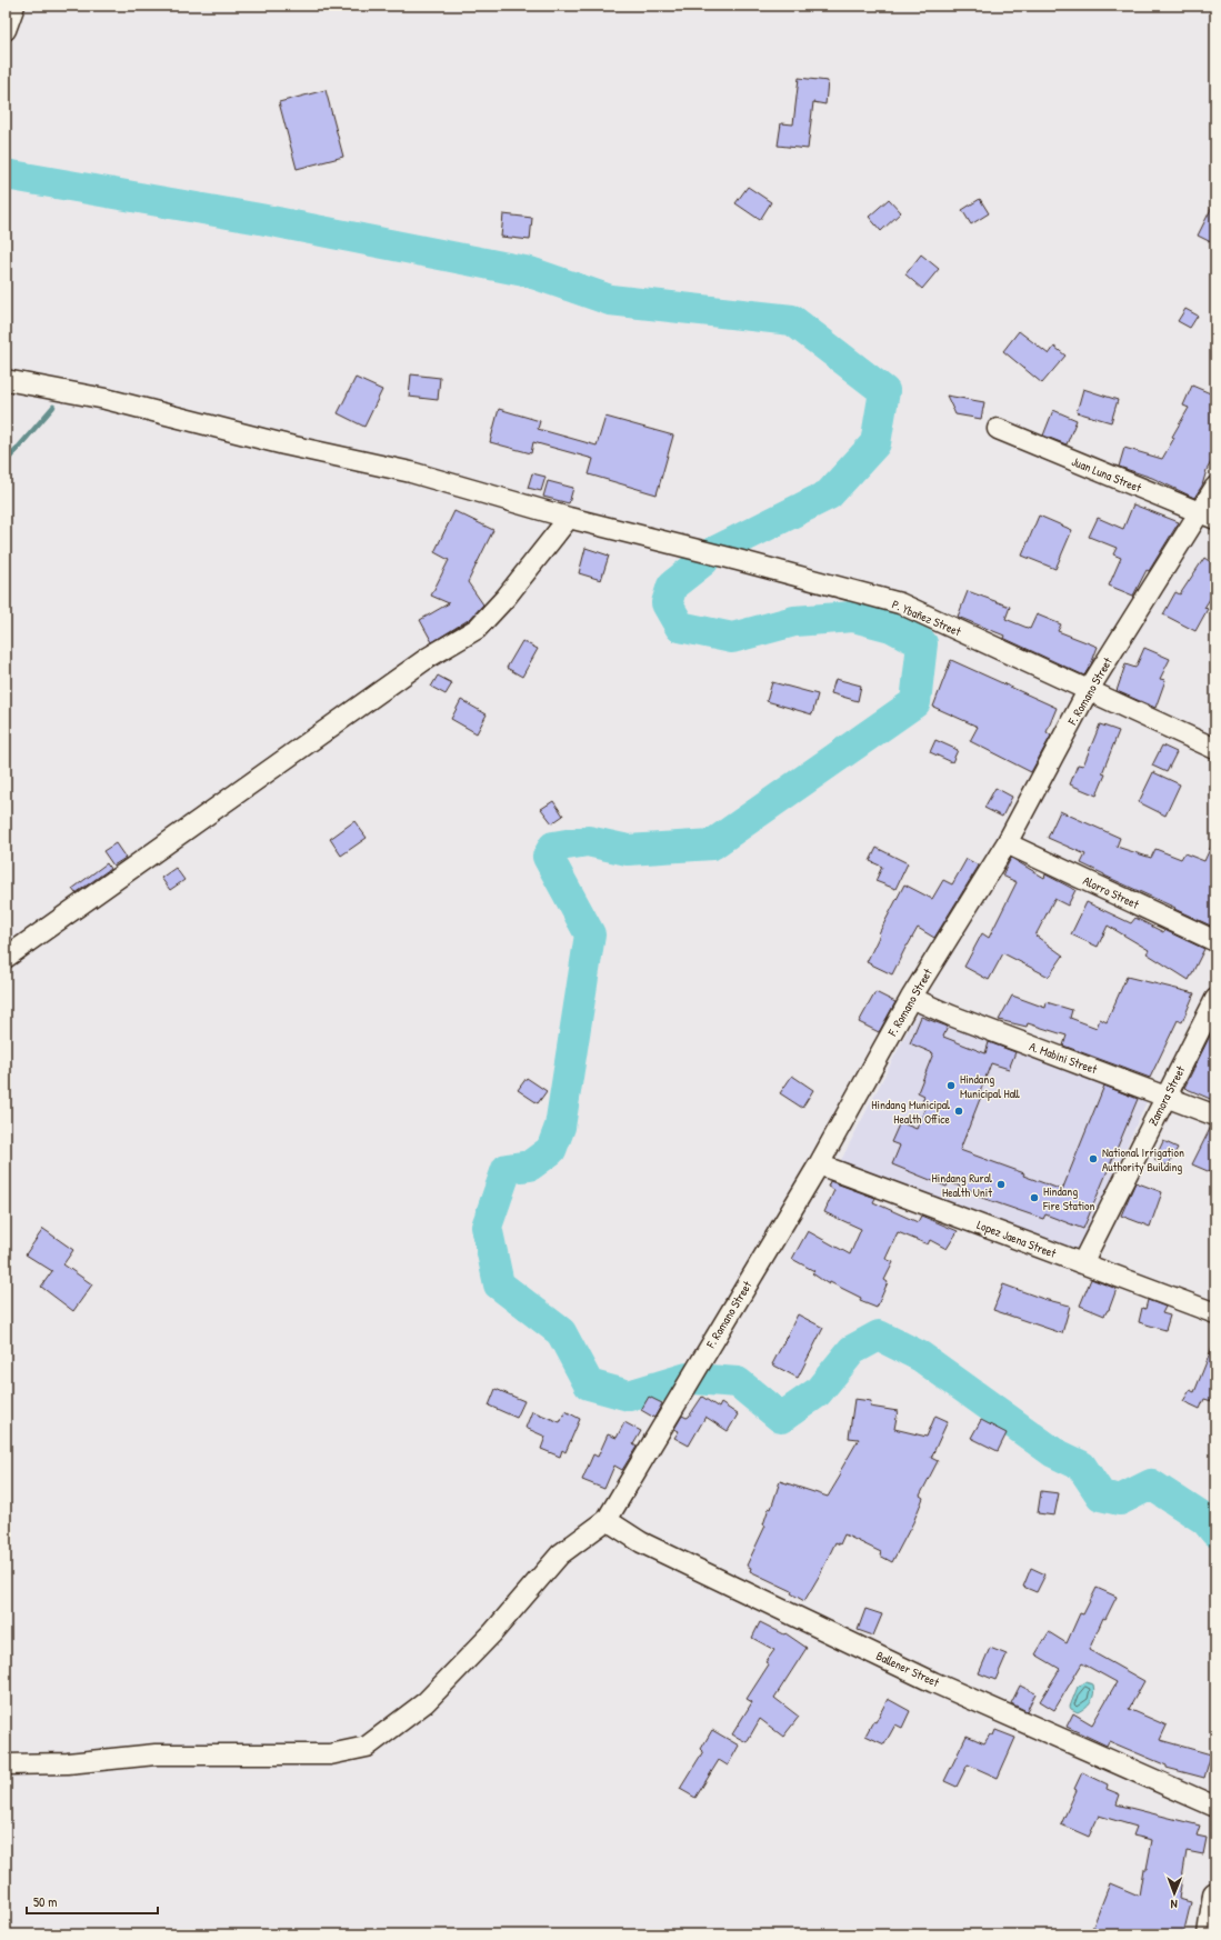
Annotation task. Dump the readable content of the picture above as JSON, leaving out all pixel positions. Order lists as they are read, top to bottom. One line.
{"streets":{"street":["Juan Luna Street","P. Ybañez Street","F. Romano Street","Alorro Street","A. Mabini Street","Zamora Street","Lopez Jaena Street","Ballener Street"]},"crossings":[["Juan Luna Street","F. Romano Street"],["P. Ybañez Street","F. Romano Street"],["F. Romano Street","Alorro Street"],["F. Romano Street","A. Mabini Street"],["F. Romano Street","Lopez Jaena Street"],["F. Romano Street","Ballener Street"],["A. Mabini Street","Zamora Street"],["Zamora Street","Lopez Jaena Street"]],"places":["Hindang Municipal Hall","Hindang Municipal Health Office","National Irrigation Authority Building","Hindang Rural Health Unit","Hindang Fire Station"],"scale_bar":"50 m","north":"bottom"}
